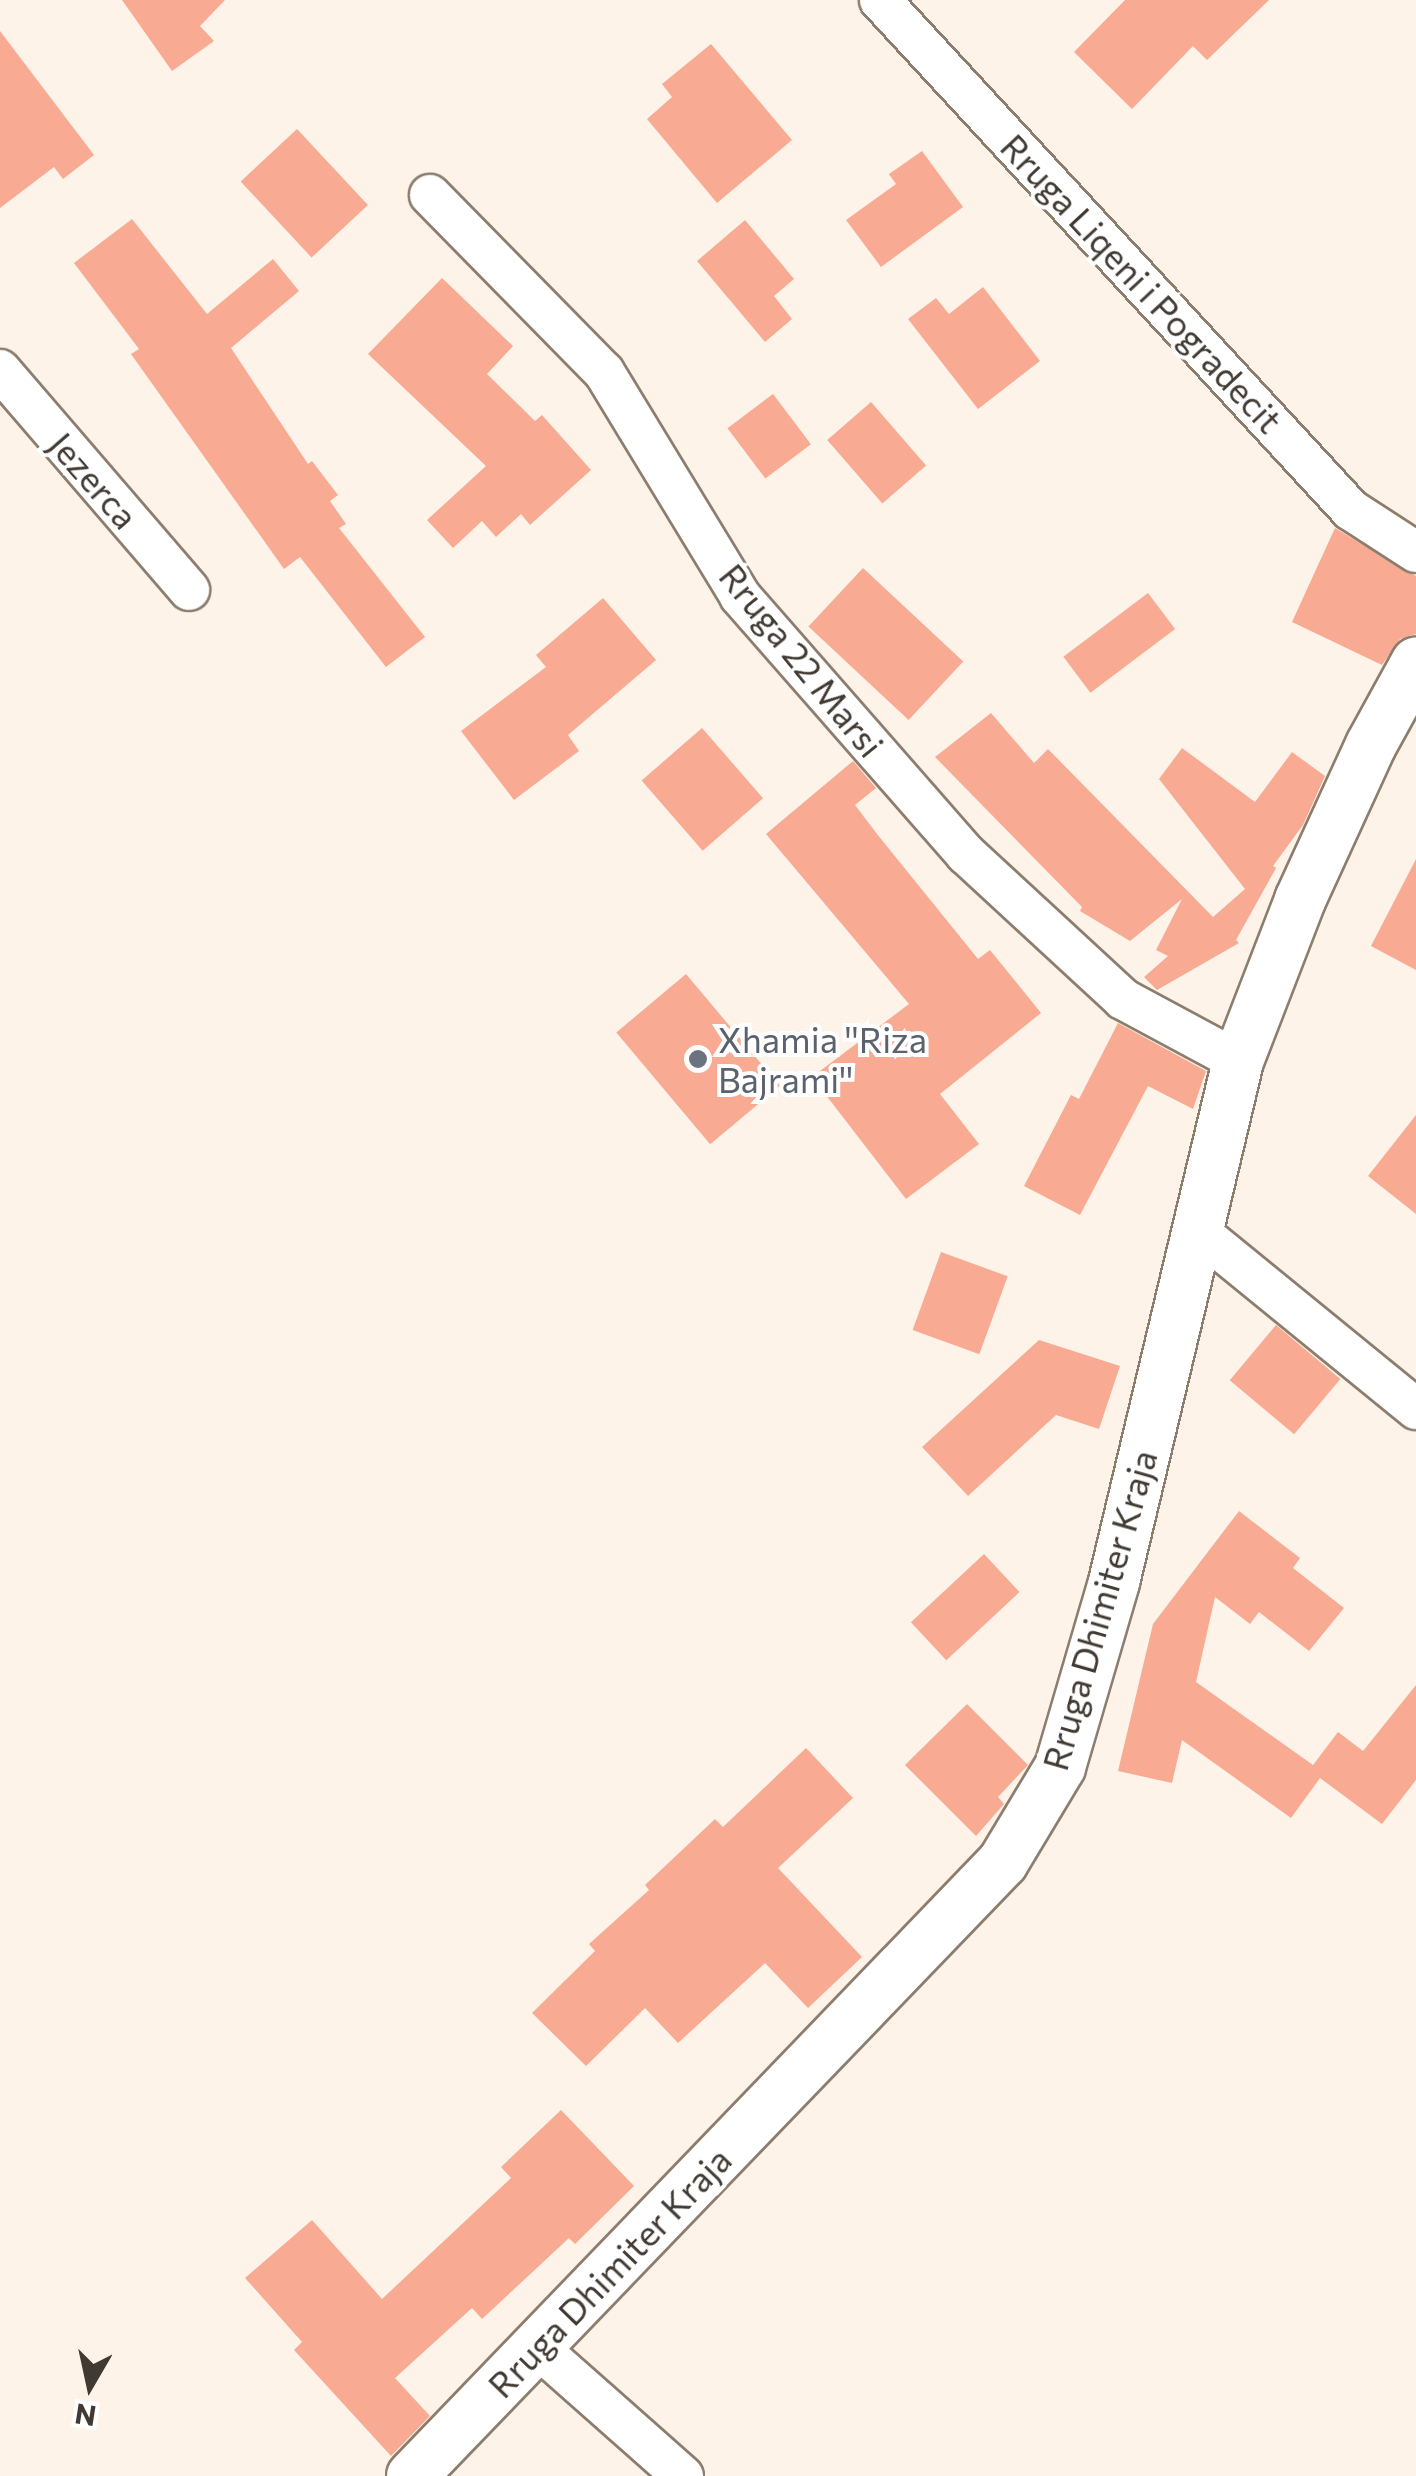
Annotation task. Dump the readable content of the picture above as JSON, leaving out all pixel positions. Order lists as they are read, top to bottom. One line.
{"streets":{"street":["Rruga Liqeni i Pogradecit","Jezerca","Rruga 22 Marsi","Rruga Dhimiter Kraja"]},"crossings":[["Rruga 22 Marsi","Rruga Dhimiter Kraja"]],"places":["Xhamia ''Riza Bajrami''"],"north":"bottom"}
